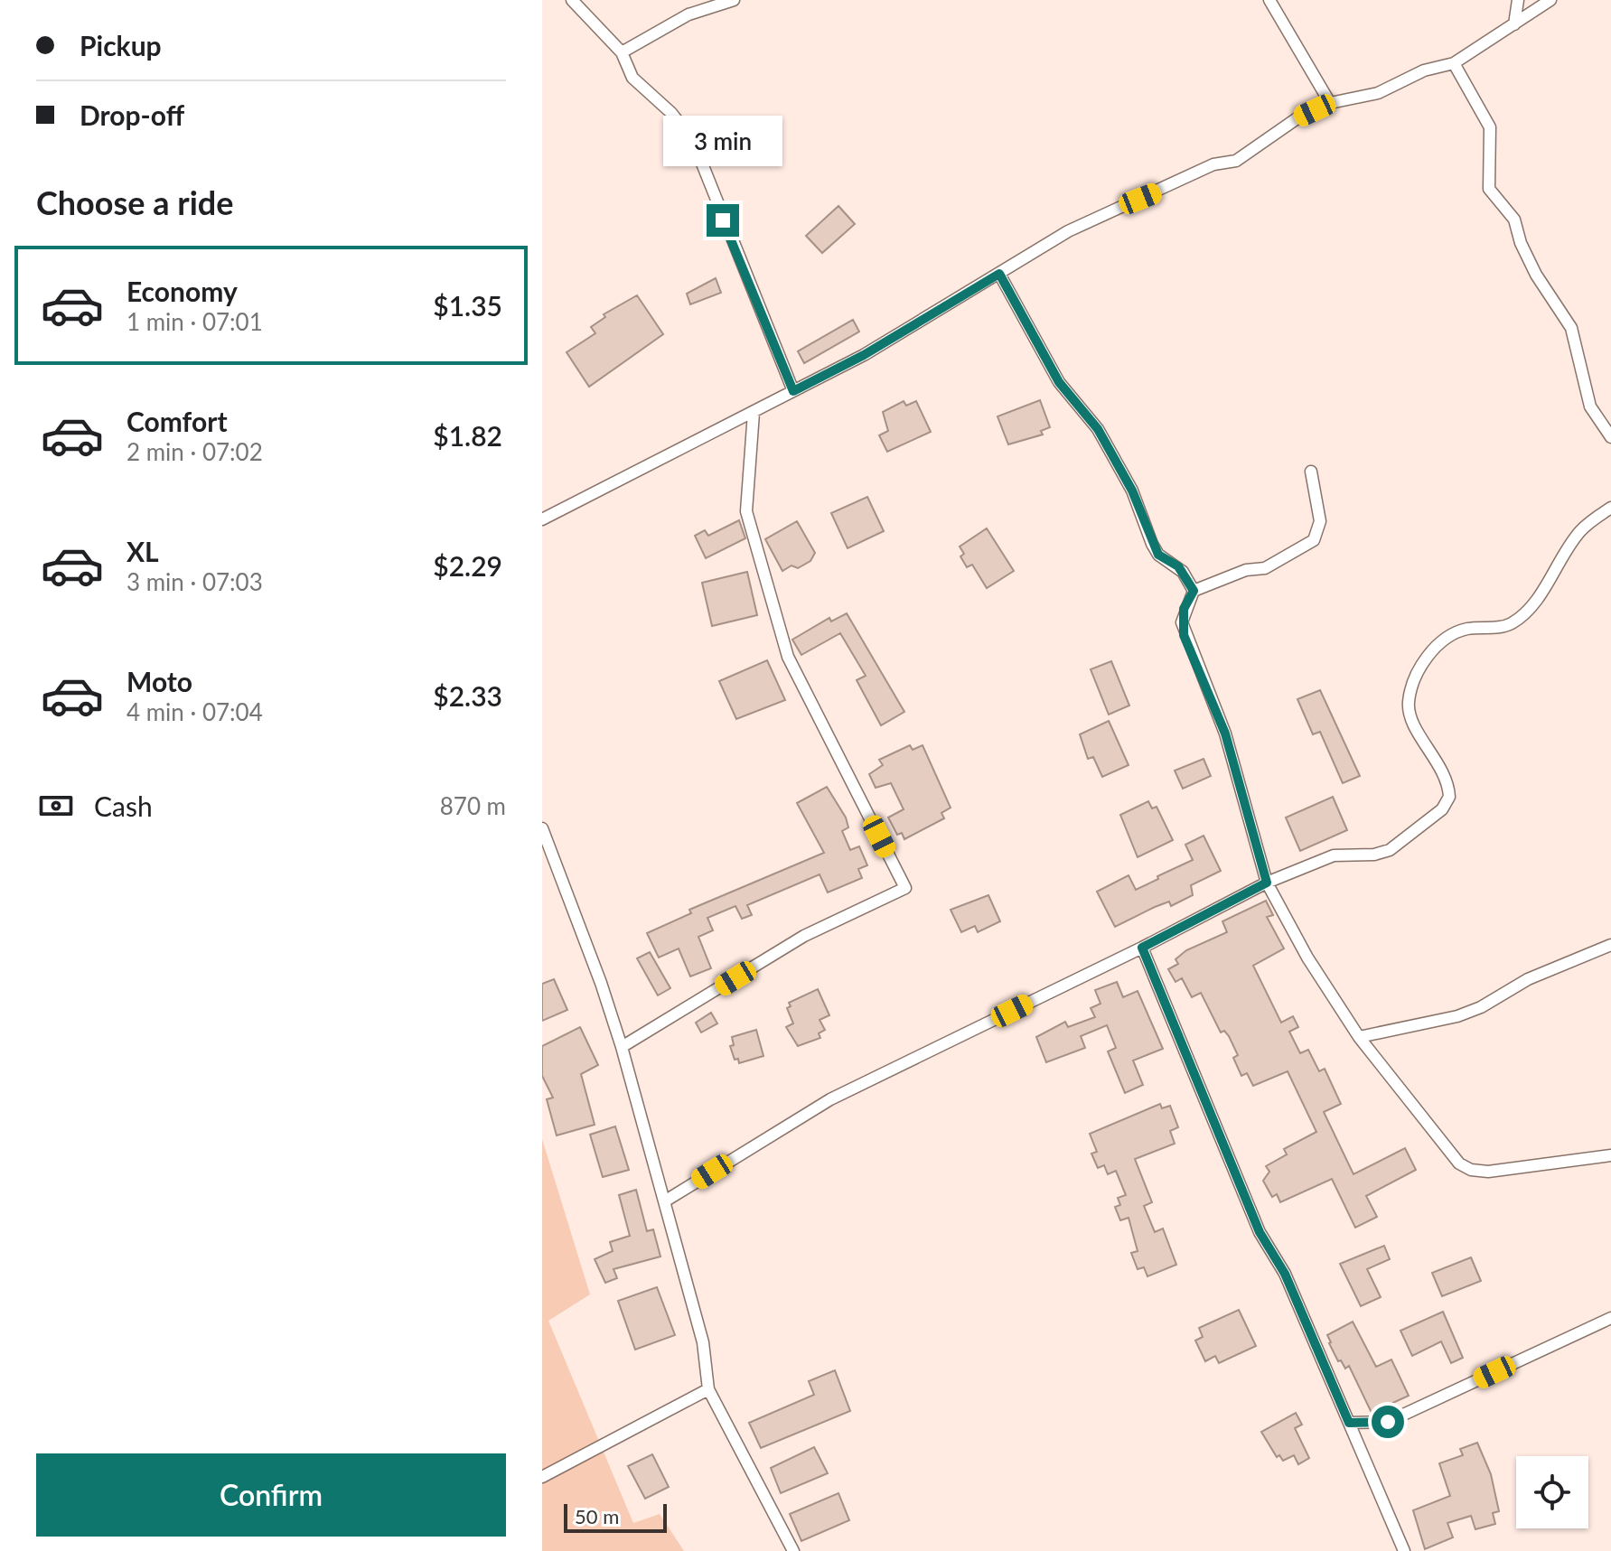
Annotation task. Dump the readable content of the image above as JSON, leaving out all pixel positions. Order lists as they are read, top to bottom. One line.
{"scale_bar":"50 m","page":{"banner":["Pickup","Drop-off"],"bubble":"3 min","heading":"Choose a ride","list":[{"name":"Economy","note":"1 min · 07:01","value":"$1.35"},{"name":"Comfort","note":"2 min · 07:02","value":"$1.82"},{"name":"XL","note":"3 min · 07:03","value":"$2.29"},{"name":"Moto","note":"4 min · 07:04","value":"$2.33"}],"pay":["Cash","870 m"],"buttons":"Confirm","scale":"50 m"}}
